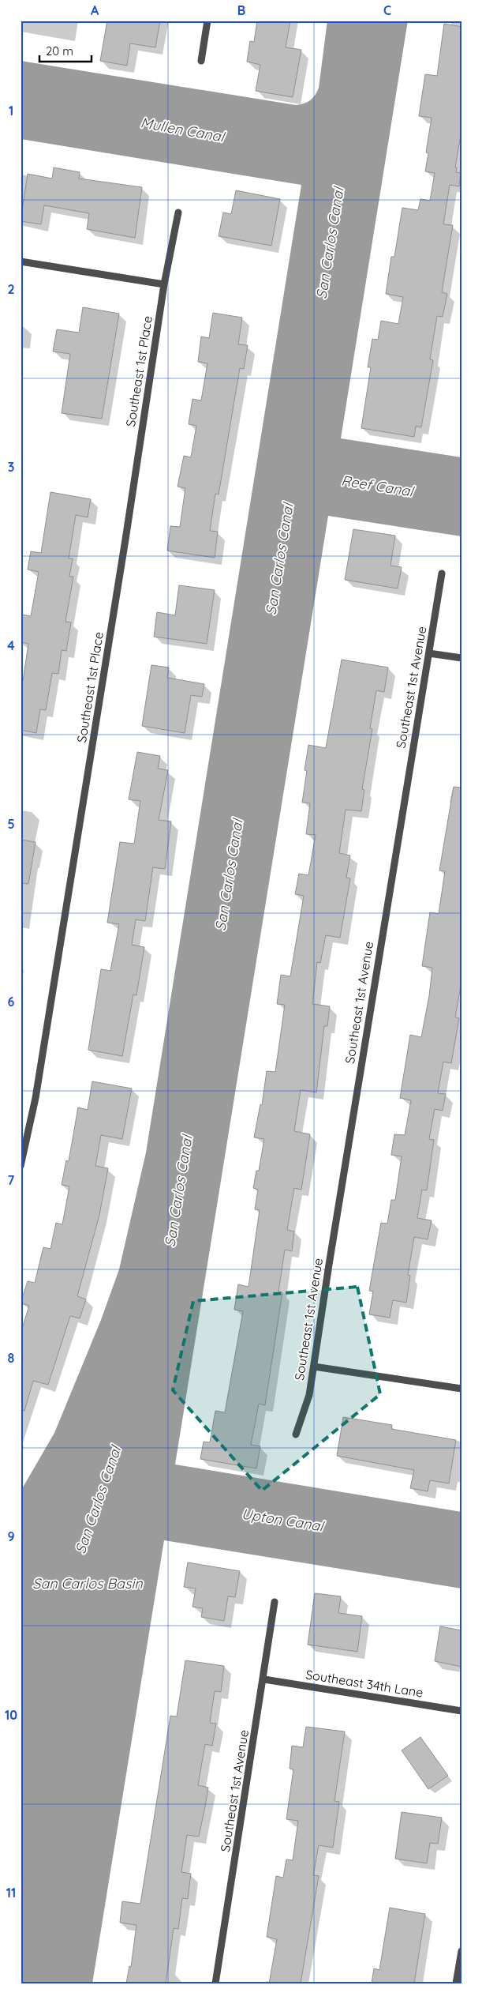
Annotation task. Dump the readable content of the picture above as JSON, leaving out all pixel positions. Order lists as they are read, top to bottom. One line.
{"streets":{"street":["Southeast 1st Place","Southeast 1st Avenue","Southeast 34th Lane"]},"crossings":[["Southeast 1st Avenue","Southeast 34th Lane"]],"water":["Mullen Canal","San Carlos Canal","Reef Canal","Upton Canal","San Carlos Basin"],"scale_bar":"20 m","grid":{"columns":["A","B","C"],"rows":["1","2","3","4","5","6","7","8","9","10","11"]}}
